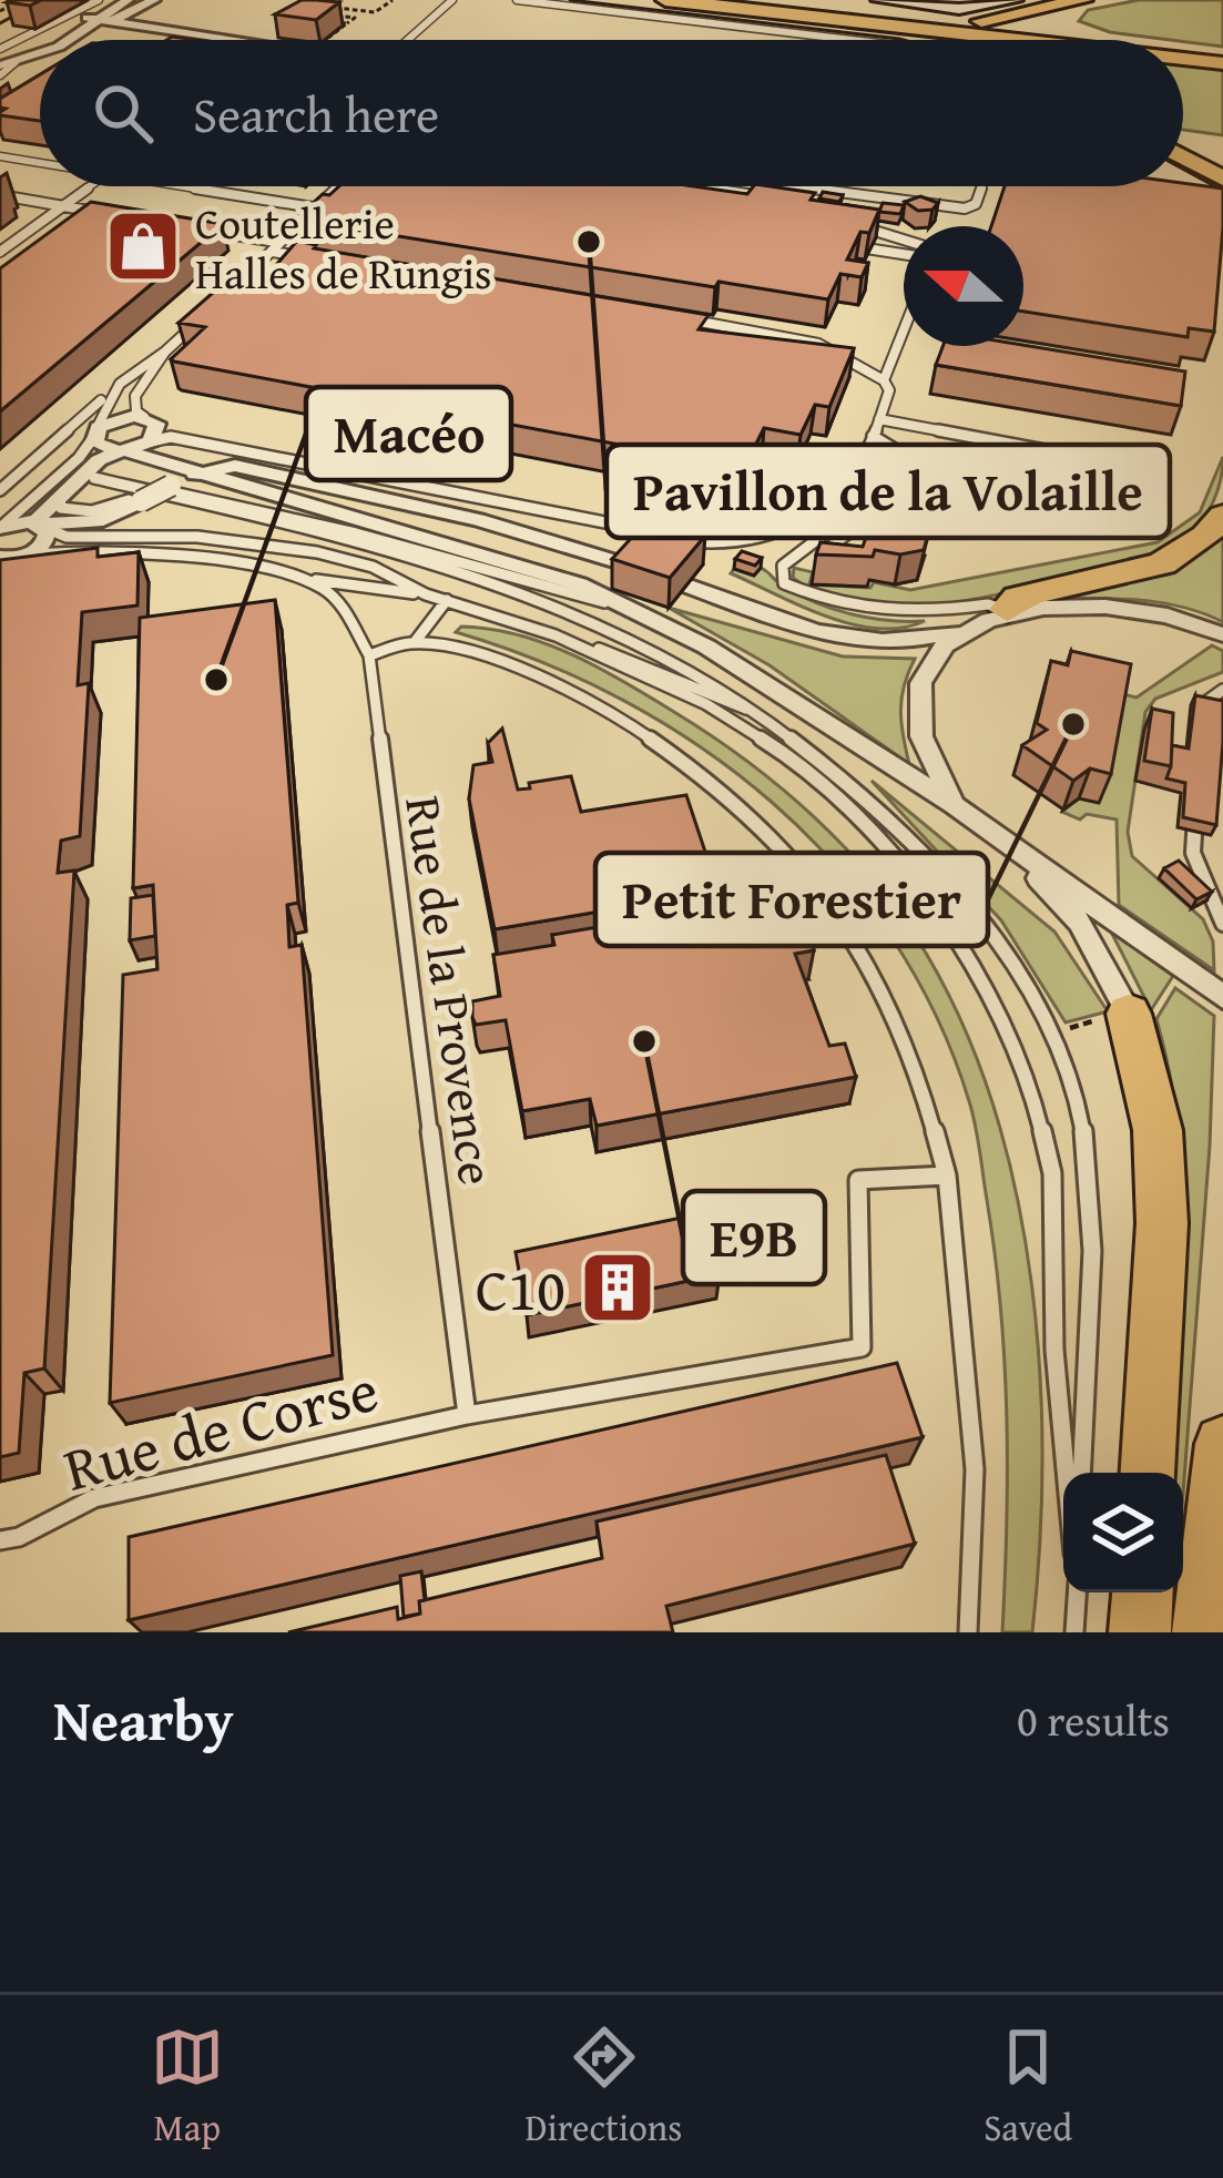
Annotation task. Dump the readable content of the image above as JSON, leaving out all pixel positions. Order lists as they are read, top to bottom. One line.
{"streets":{"lane":["Rue de la Provence","Rue de Corse"]},"crossings":[["Rue de la Provence","Rue de Corse"]],"places":{"other":["Pavillon de la Volaille","Macéo","Petit Forestier","E9B"],"shop":["Coutellerie Halles de Rungis"],"building":["C10"]},"north":"left","page":{"search":"Search here","heading":["Nearby","0 results"],"nav":["Map","Directions","Saved"]}}
